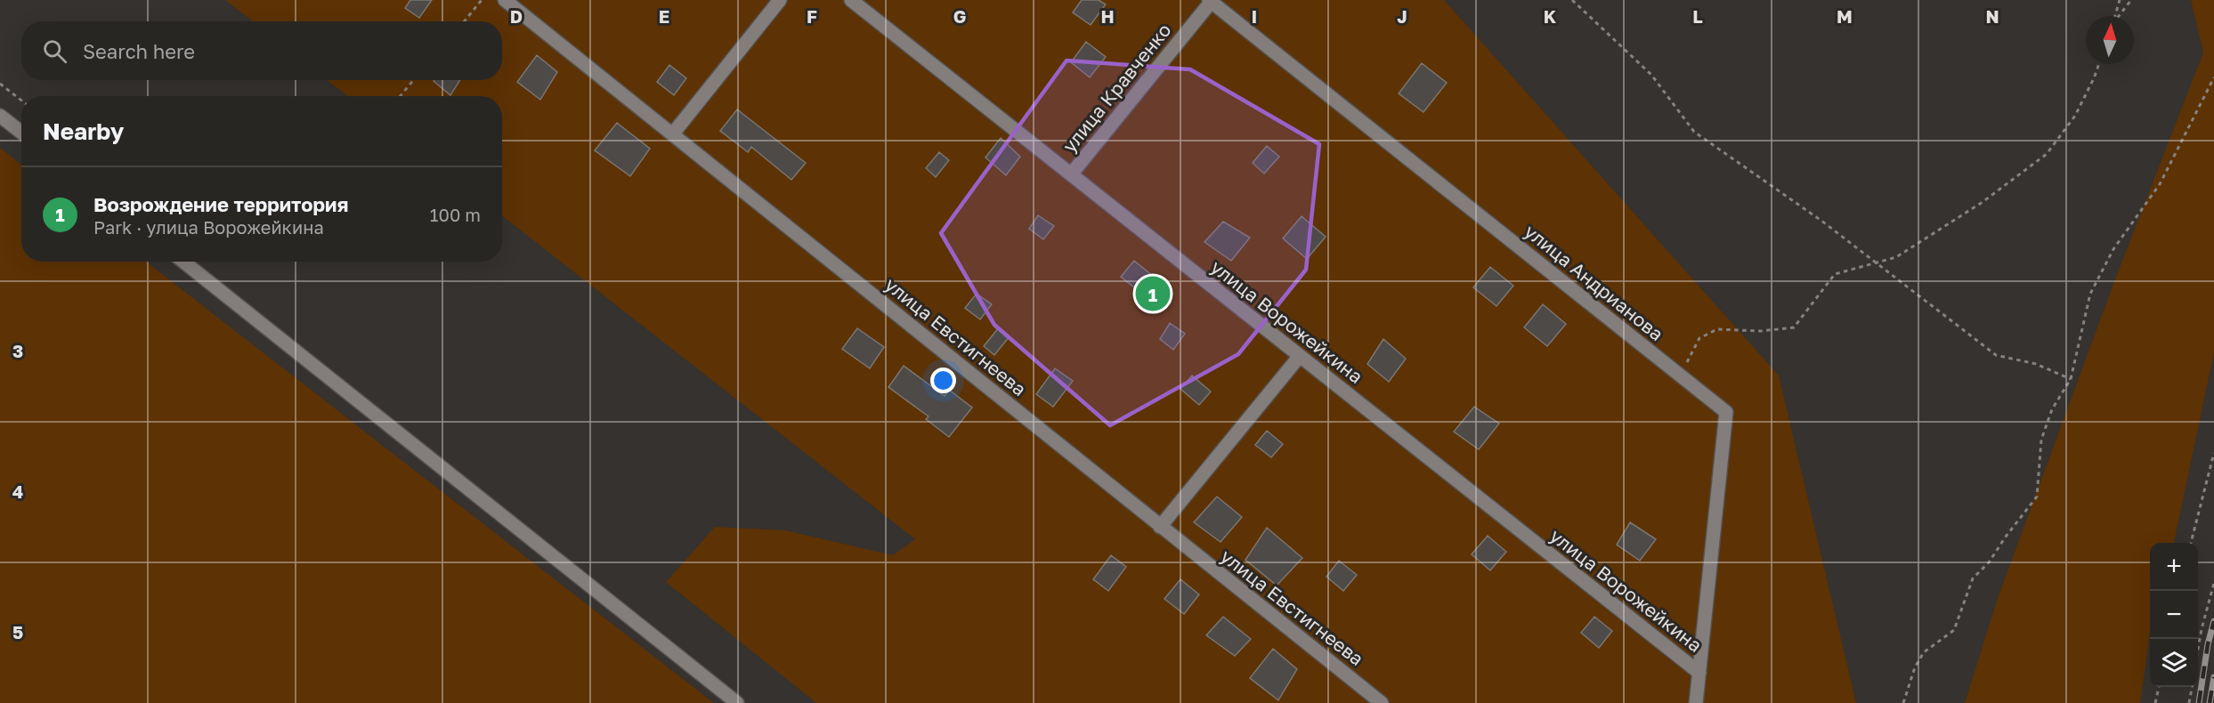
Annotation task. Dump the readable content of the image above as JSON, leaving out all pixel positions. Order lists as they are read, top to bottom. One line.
{"streets":{"street":["улица Кравченко","улица Андрианова","улица Ворожейкина","улица Евстигнеева"]},"crossings":[["улица Кравченко","улица Андрианова"],["улица Кравченко","улица Ворожейкина"],["улица Андрианова","улица Ворожейкина"]],"north":"top","page":{"search":"Search here","heading":"Nearby","list":[{"mark":"1","name":"Возрождение территория","note":"Park · улица Ворожейкина","value":"100 m"}],"pins":"1","map_buttons":["+","−"]},"grid":{"columns":["D","E","F","G","H","I","J","K","L","M","N"],"rows":["3","4","5"]}}
